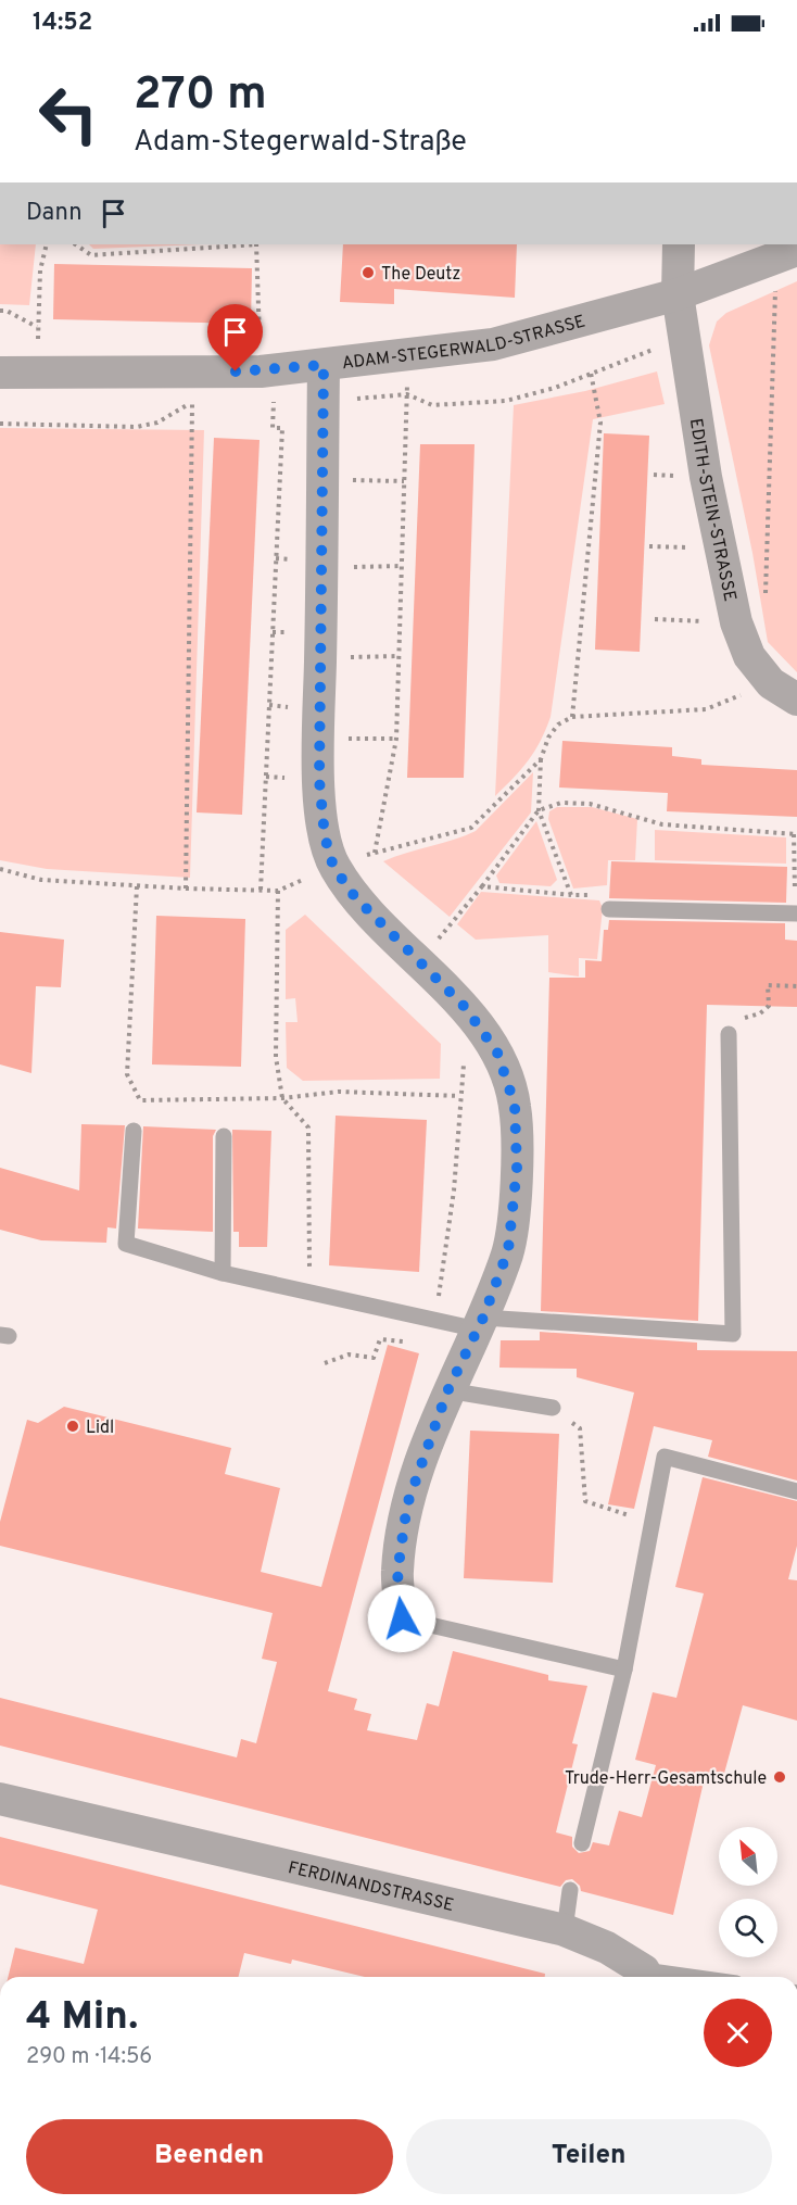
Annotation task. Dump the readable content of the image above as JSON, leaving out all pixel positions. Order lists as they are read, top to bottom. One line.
{"streets":{"street":["ADAM-STEGERWALD-STRASSE","EDITH-STEIN-STRASSE","FERDINANDSTRASSE"]},"crossings":[["ADAM-STEGERWALD-STRASSE","EDITH-STEIN-STRASSE"]],"places":["The Deutz","Lidl","Trude-Herr-Gesamtschule"],"north":"top left","page":{"status":"14:52","turn":["270 m","Adam-Stegerwald-Straße"],"then":"Dann","heading":["4 Min.","290 m · 14:56"],"buttons":["Beenden","Teilen"]}}
